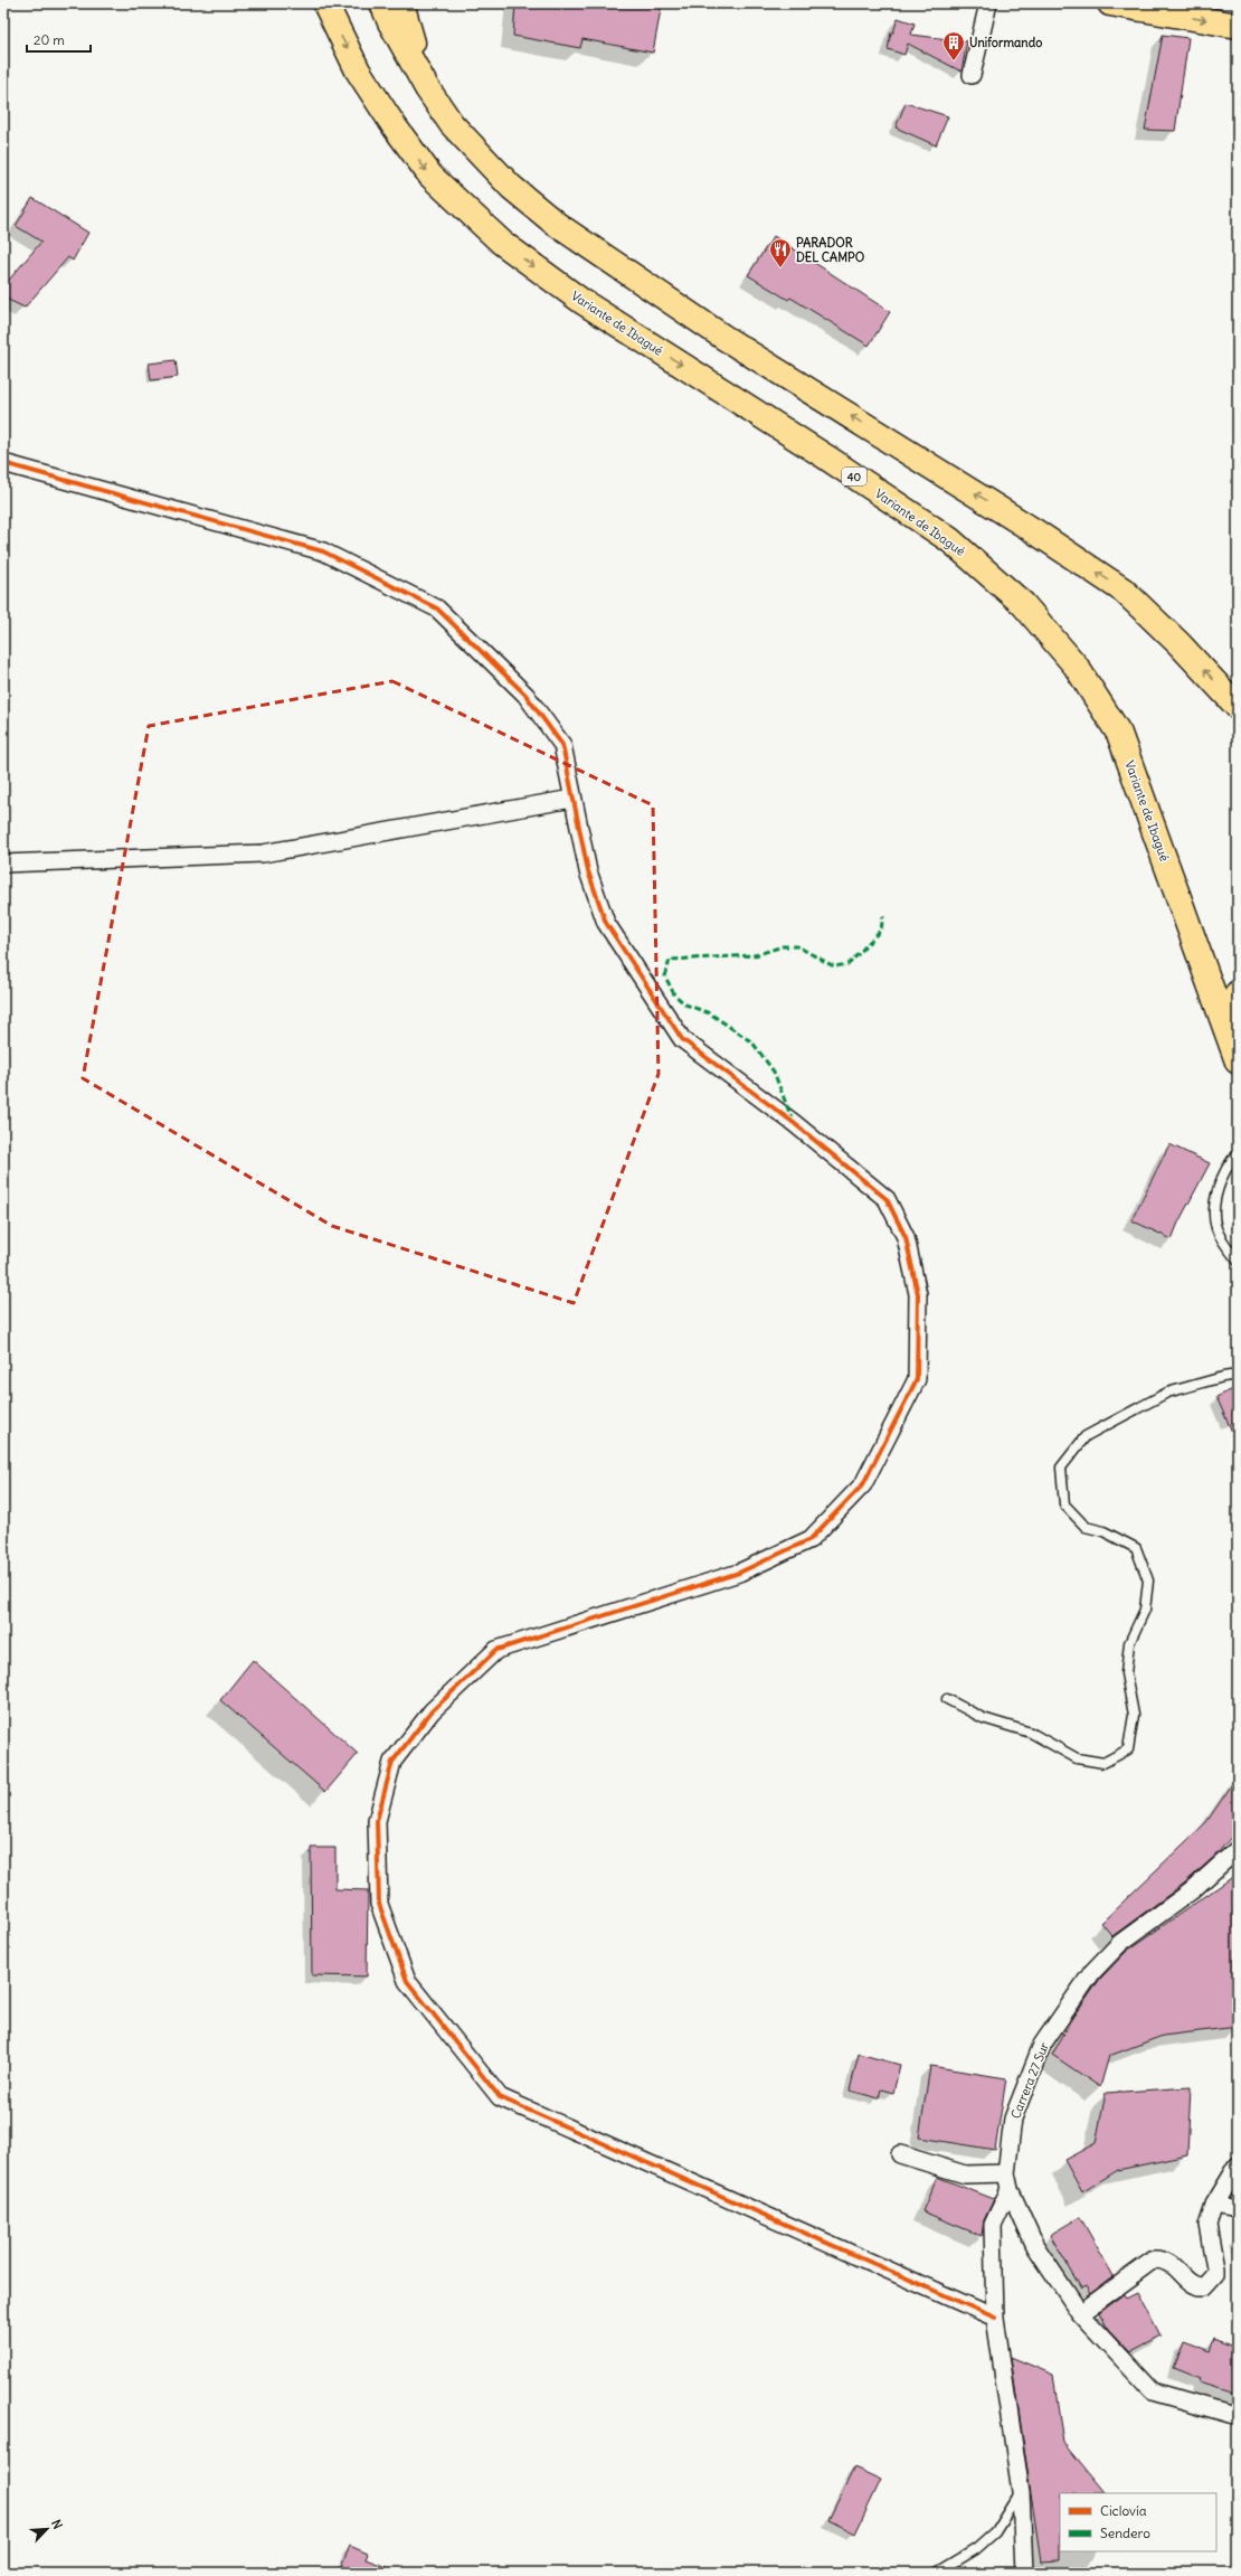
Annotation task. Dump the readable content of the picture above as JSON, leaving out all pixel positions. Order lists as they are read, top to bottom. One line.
{"streets":{"main road":["Variante de Ibagué","40"],"street":["Carrera 27 Sur"]},"places":{"building":["Uniformando"],"restaurant":["PARADOR DEL CAMPO"]},"legend":["Ciclovía","Sendero"],"scale_bar":"20 m","north":"top right"}
